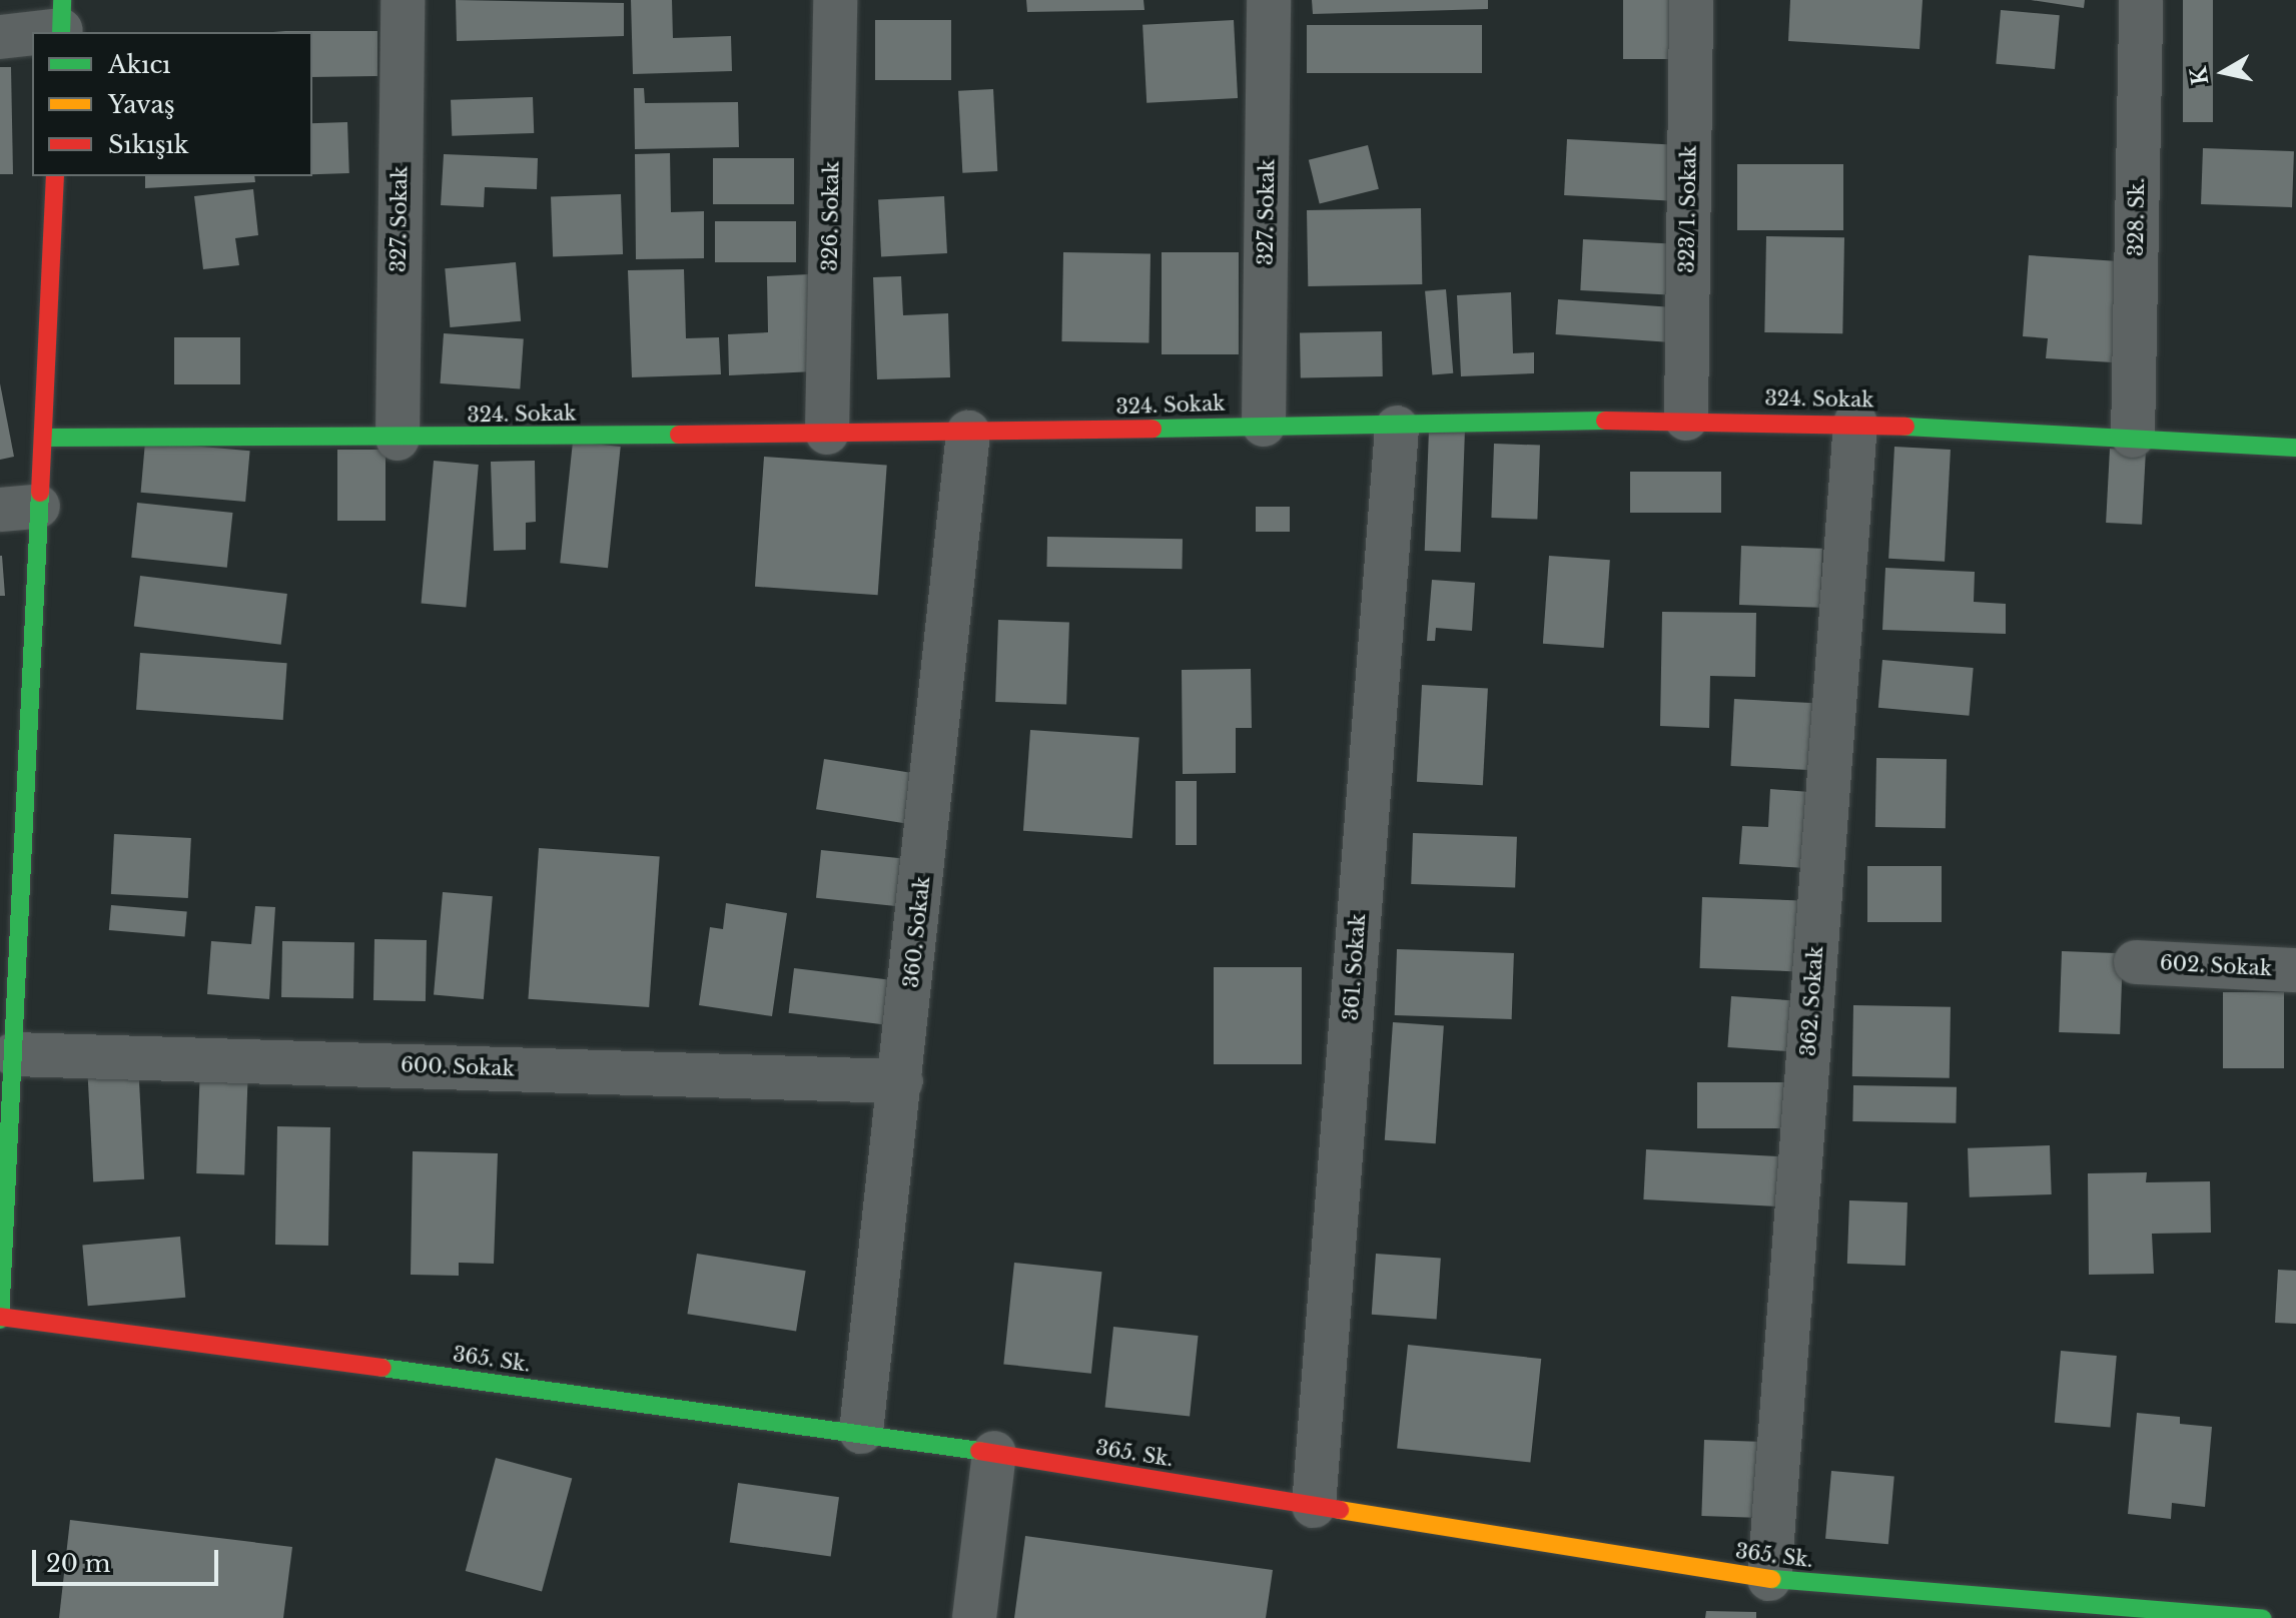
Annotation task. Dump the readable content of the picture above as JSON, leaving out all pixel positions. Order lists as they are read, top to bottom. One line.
{"streets":{"street":["323/1. Sokak","327. Sokak","326. Sokak","328. Sk.","324. Sokak","360. Sokak","602. Sokak","361. Sokak","362. Sokak","600. Sokak","365. Sk."]},"crossings":[["323/1. Sokak","324. Sokak"],["327. Sokak","324. Sokak"],["326. Sokak","324. Sokak"],["328. Sk.","324. Sokak"],["324. Sokak","360. Sokak"],["324. Sokak","361. Sokak"],["324. Sokak","362. Sokak"],["360. Sokak","600. Sokak"],["360. Sokak","365. Sk."],["361. Sokak","365. Sk."],["362. Sokak","365. Sk."]],"legend":["Akıcı","Yavaş","Sıkışık"],"scale_bar":"20 m","north":"left"}
